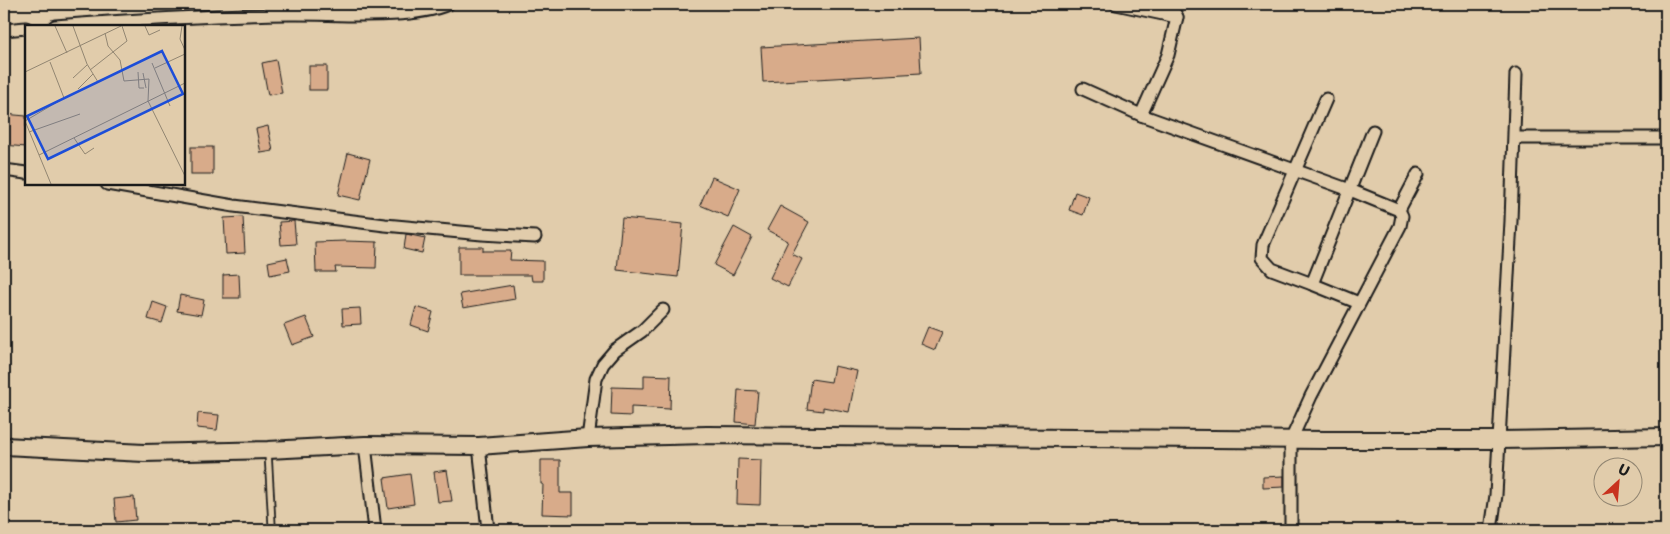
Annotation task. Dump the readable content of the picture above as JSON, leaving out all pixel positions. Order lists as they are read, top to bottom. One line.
{"north":"top right"}
